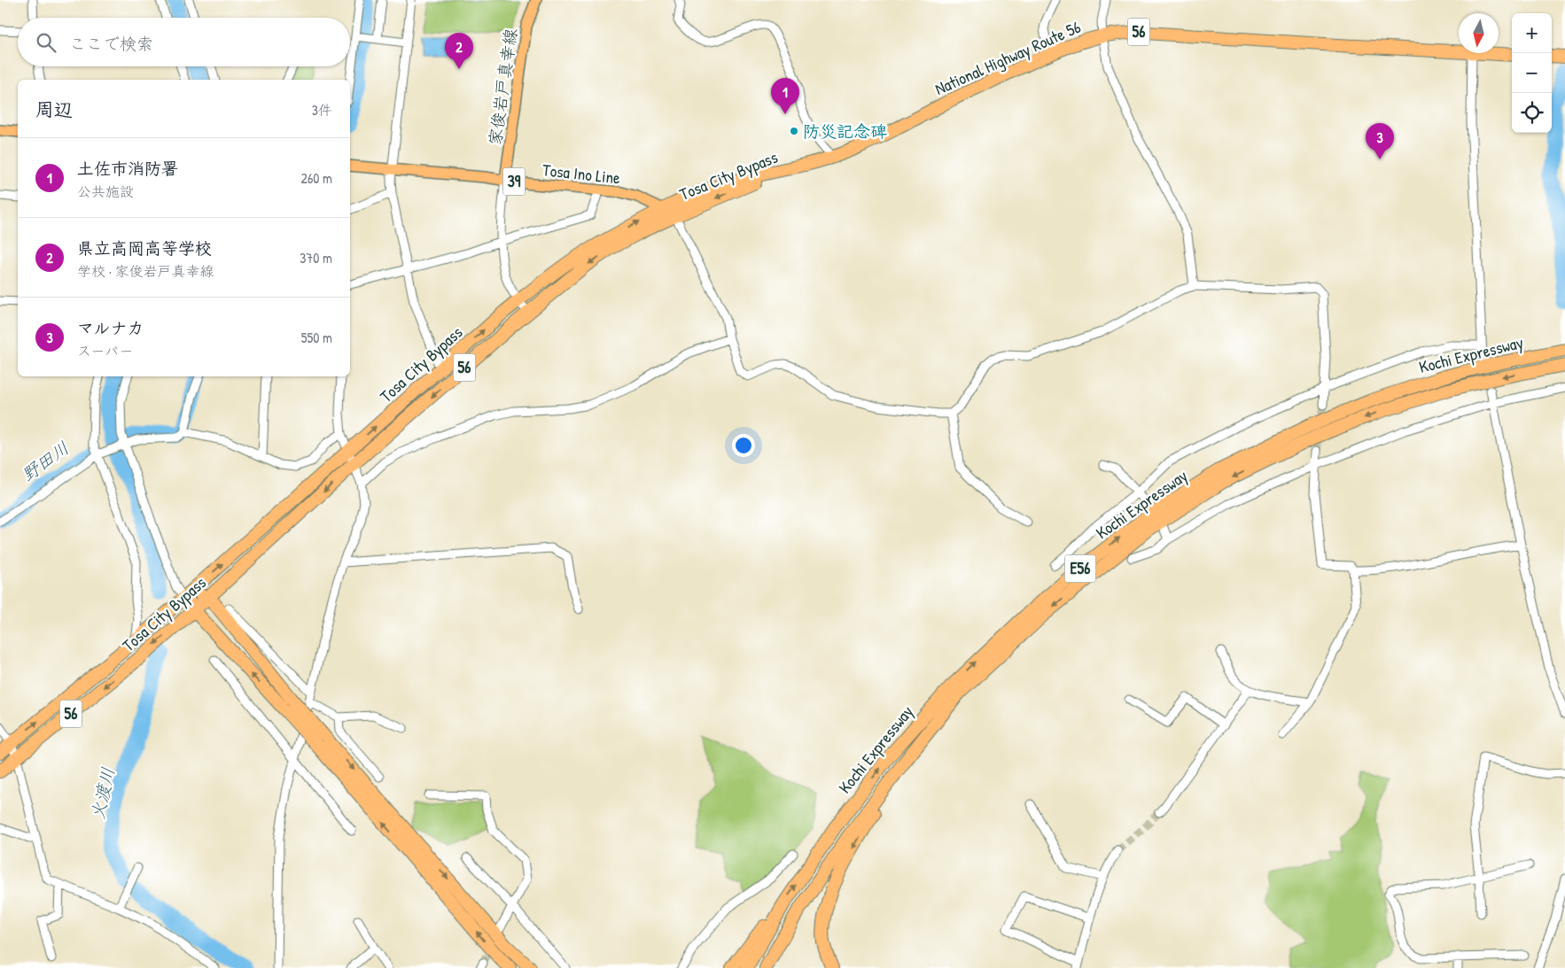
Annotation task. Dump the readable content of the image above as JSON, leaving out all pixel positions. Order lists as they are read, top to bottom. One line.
{"streets":{"highway":["56","National Highway Route 56","Tosa City Bypass","Kochi Expressway","E56"],"main road":["家俊岩戸真幸線","Tosa Ino Line","39"]},"crossings":[["National Highway Route 56","Tosa City Bypass"],["家俊岩戸真幸線","Tosa Ino Line"],["Tosa Ino Line","Tosa City Bypass"]],"water":["野田川","火渡川"],"places":["防災記念碑"],"north":"bottom","page":{"map_buttons":["+","−"],"search":"ここで検索","pins":["2","1","3"],"heading":["周辺","3件"],"list":[{"mark":"1","name":"土佐市消防署","note":"公共施設","value":"260 m"},{"mark":"2","name":"県立高岡高等学校","note":"学校 · 家俊岩戸真幸線","value":"370 m"},{"mark":"3","name":"マルナカ","note":"スーパー","value":"550 m"}]}}
